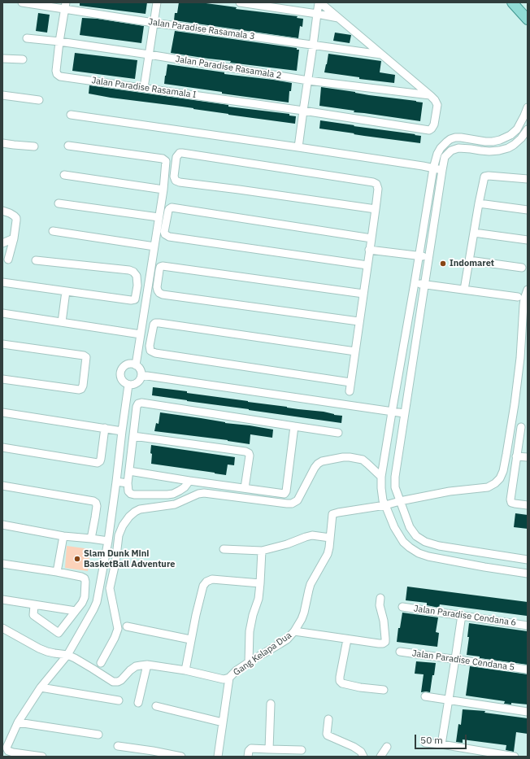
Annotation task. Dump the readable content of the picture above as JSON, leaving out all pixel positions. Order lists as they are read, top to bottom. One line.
{"streets":{"street":["Jalan Paradise Rasamala 3","Jalan Paradise Rasamala 2","Jalan Paradise Rasamala I","Jalan Paradise Cendana 6","Gang Kelapa Dua","Jalan Paradise Cendana 5"]},"crossings":[["Jalan Paradise Rasamala 3","Jalan Paradise Rasamala I"],["Jalan Paradise Rasamala 2","Jalan Paradise Rasamala I"]],"places":["Indomaret","Slam Dunk Mini BasketBall Adventure"],"scale_bar":"50 m"}
